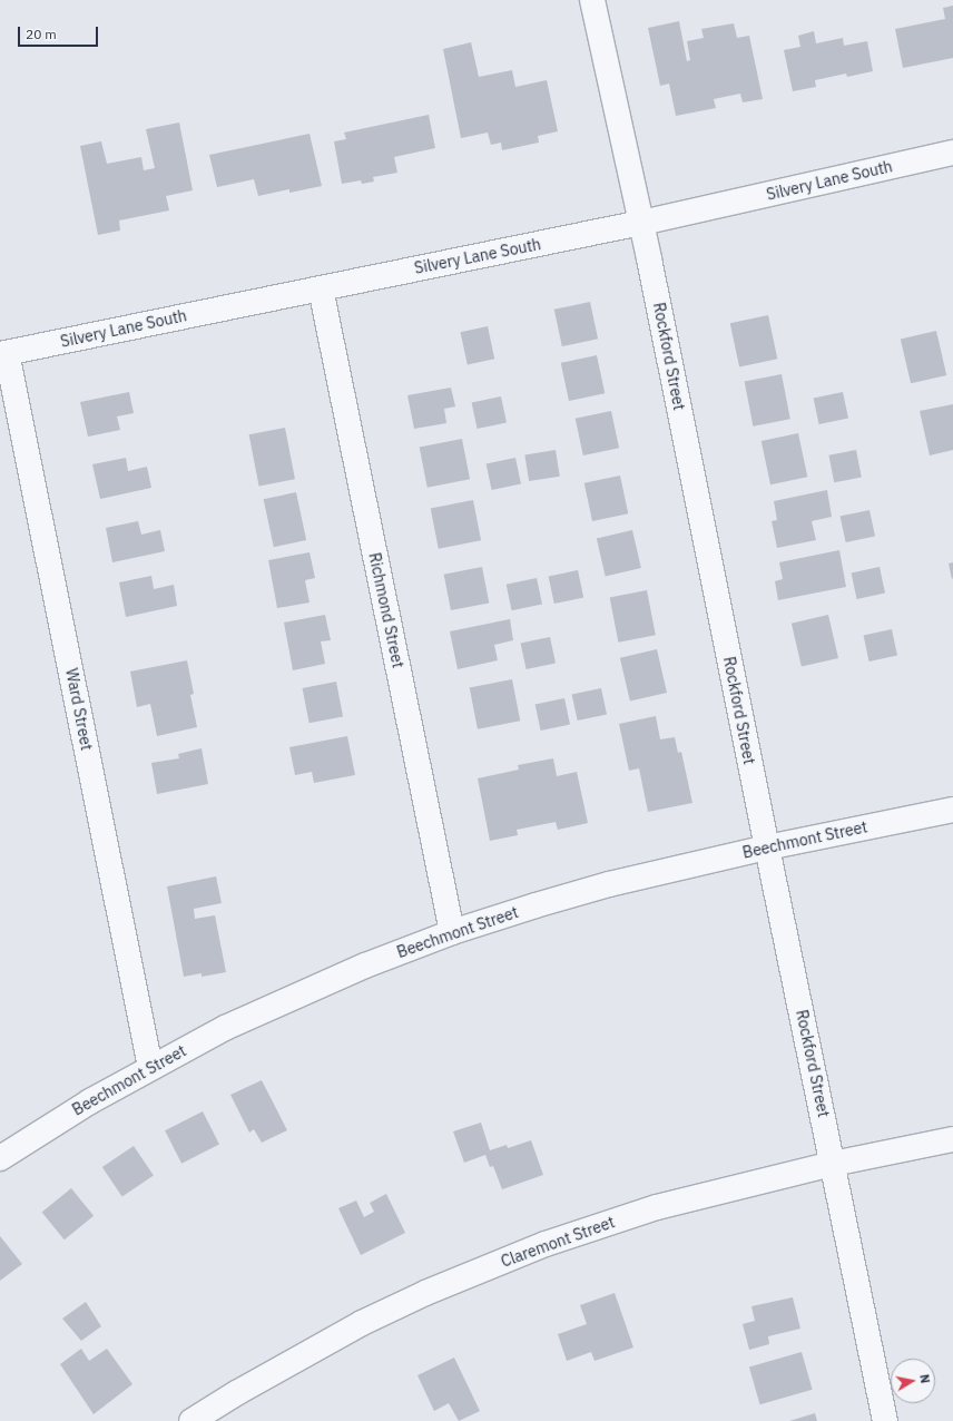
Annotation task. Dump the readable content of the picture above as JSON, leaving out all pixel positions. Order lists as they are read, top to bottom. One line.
{"streets":{"street":["Silvery Lane South","Rockford Street","Richmond Street","Ward Street","Beechmont Street","Claremont Street"]},"crossings":[["Silvery Lane South","Rockford Street"],["Silvery Lane South","Richmond Street"],["Silvery Lane South","Ward Street"],["Rockford Street","Beechmont Street"],["Rockford Street","Claremont Street"],["Richmond Street","Beechmont Street"],["Ward Street","Beechmont Street"]],"scale_bar":"20 m","north":"right"}
